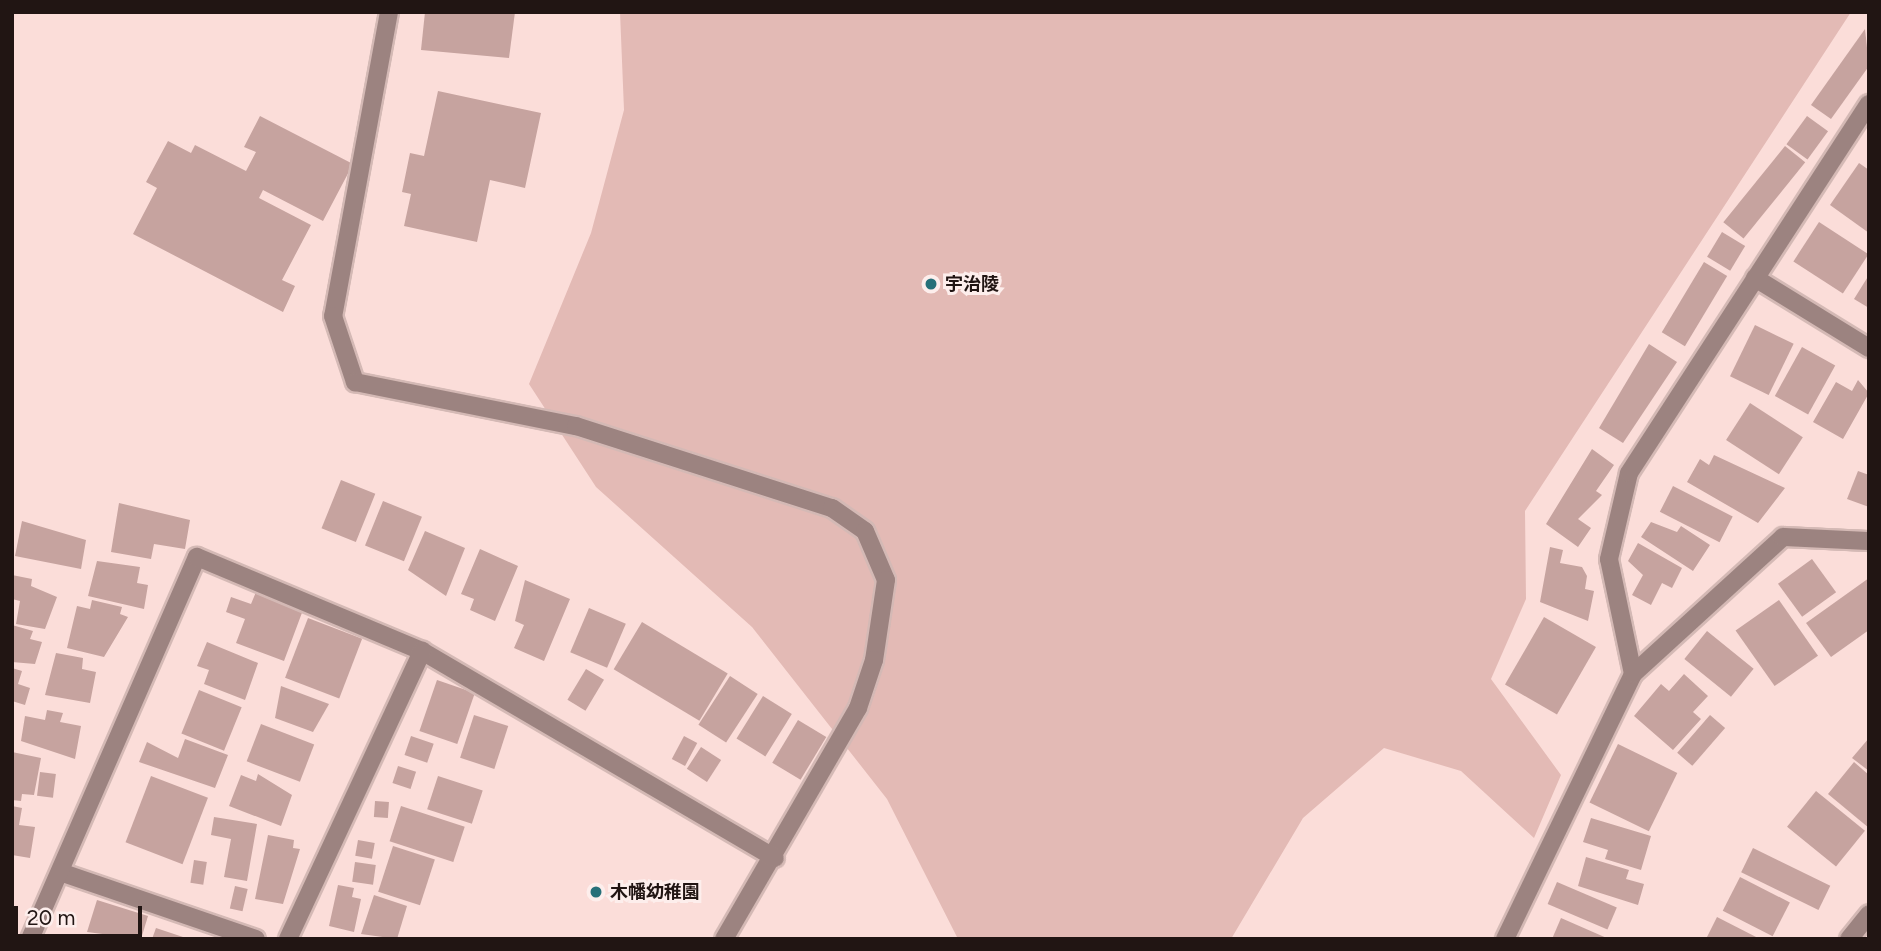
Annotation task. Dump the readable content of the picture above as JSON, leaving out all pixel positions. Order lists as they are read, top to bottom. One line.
{"places":["宇治陵","木幡幼稚園"],"scale_bar":"20 m"}
